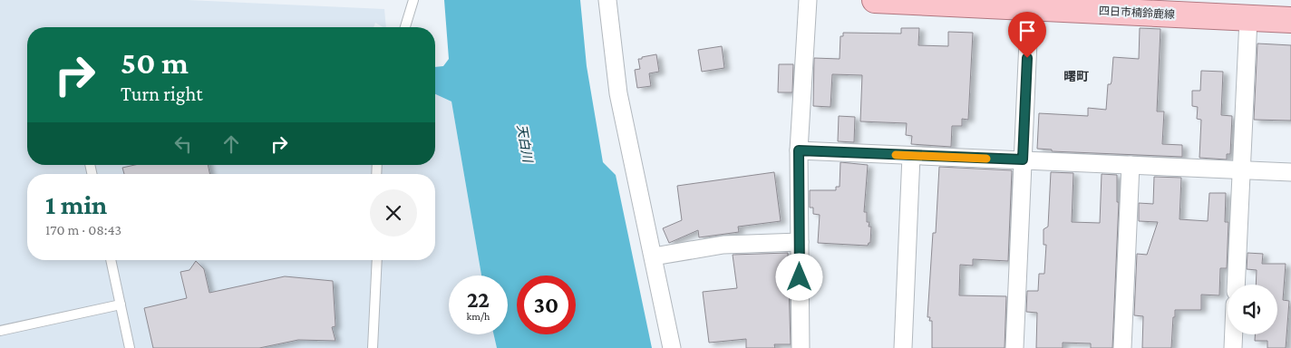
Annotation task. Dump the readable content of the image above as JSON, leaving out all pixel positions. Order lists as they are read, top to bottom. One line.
{"streets":{"main road":["四日市楠鈴鹿線"]},"districts":["曙町"],"water":["天白川"],"page":{"turn":["50 m","Turn right"],"heading":["1 min","170 m · 08:43"],"speed":"22 km/h","limit":"30"}}
